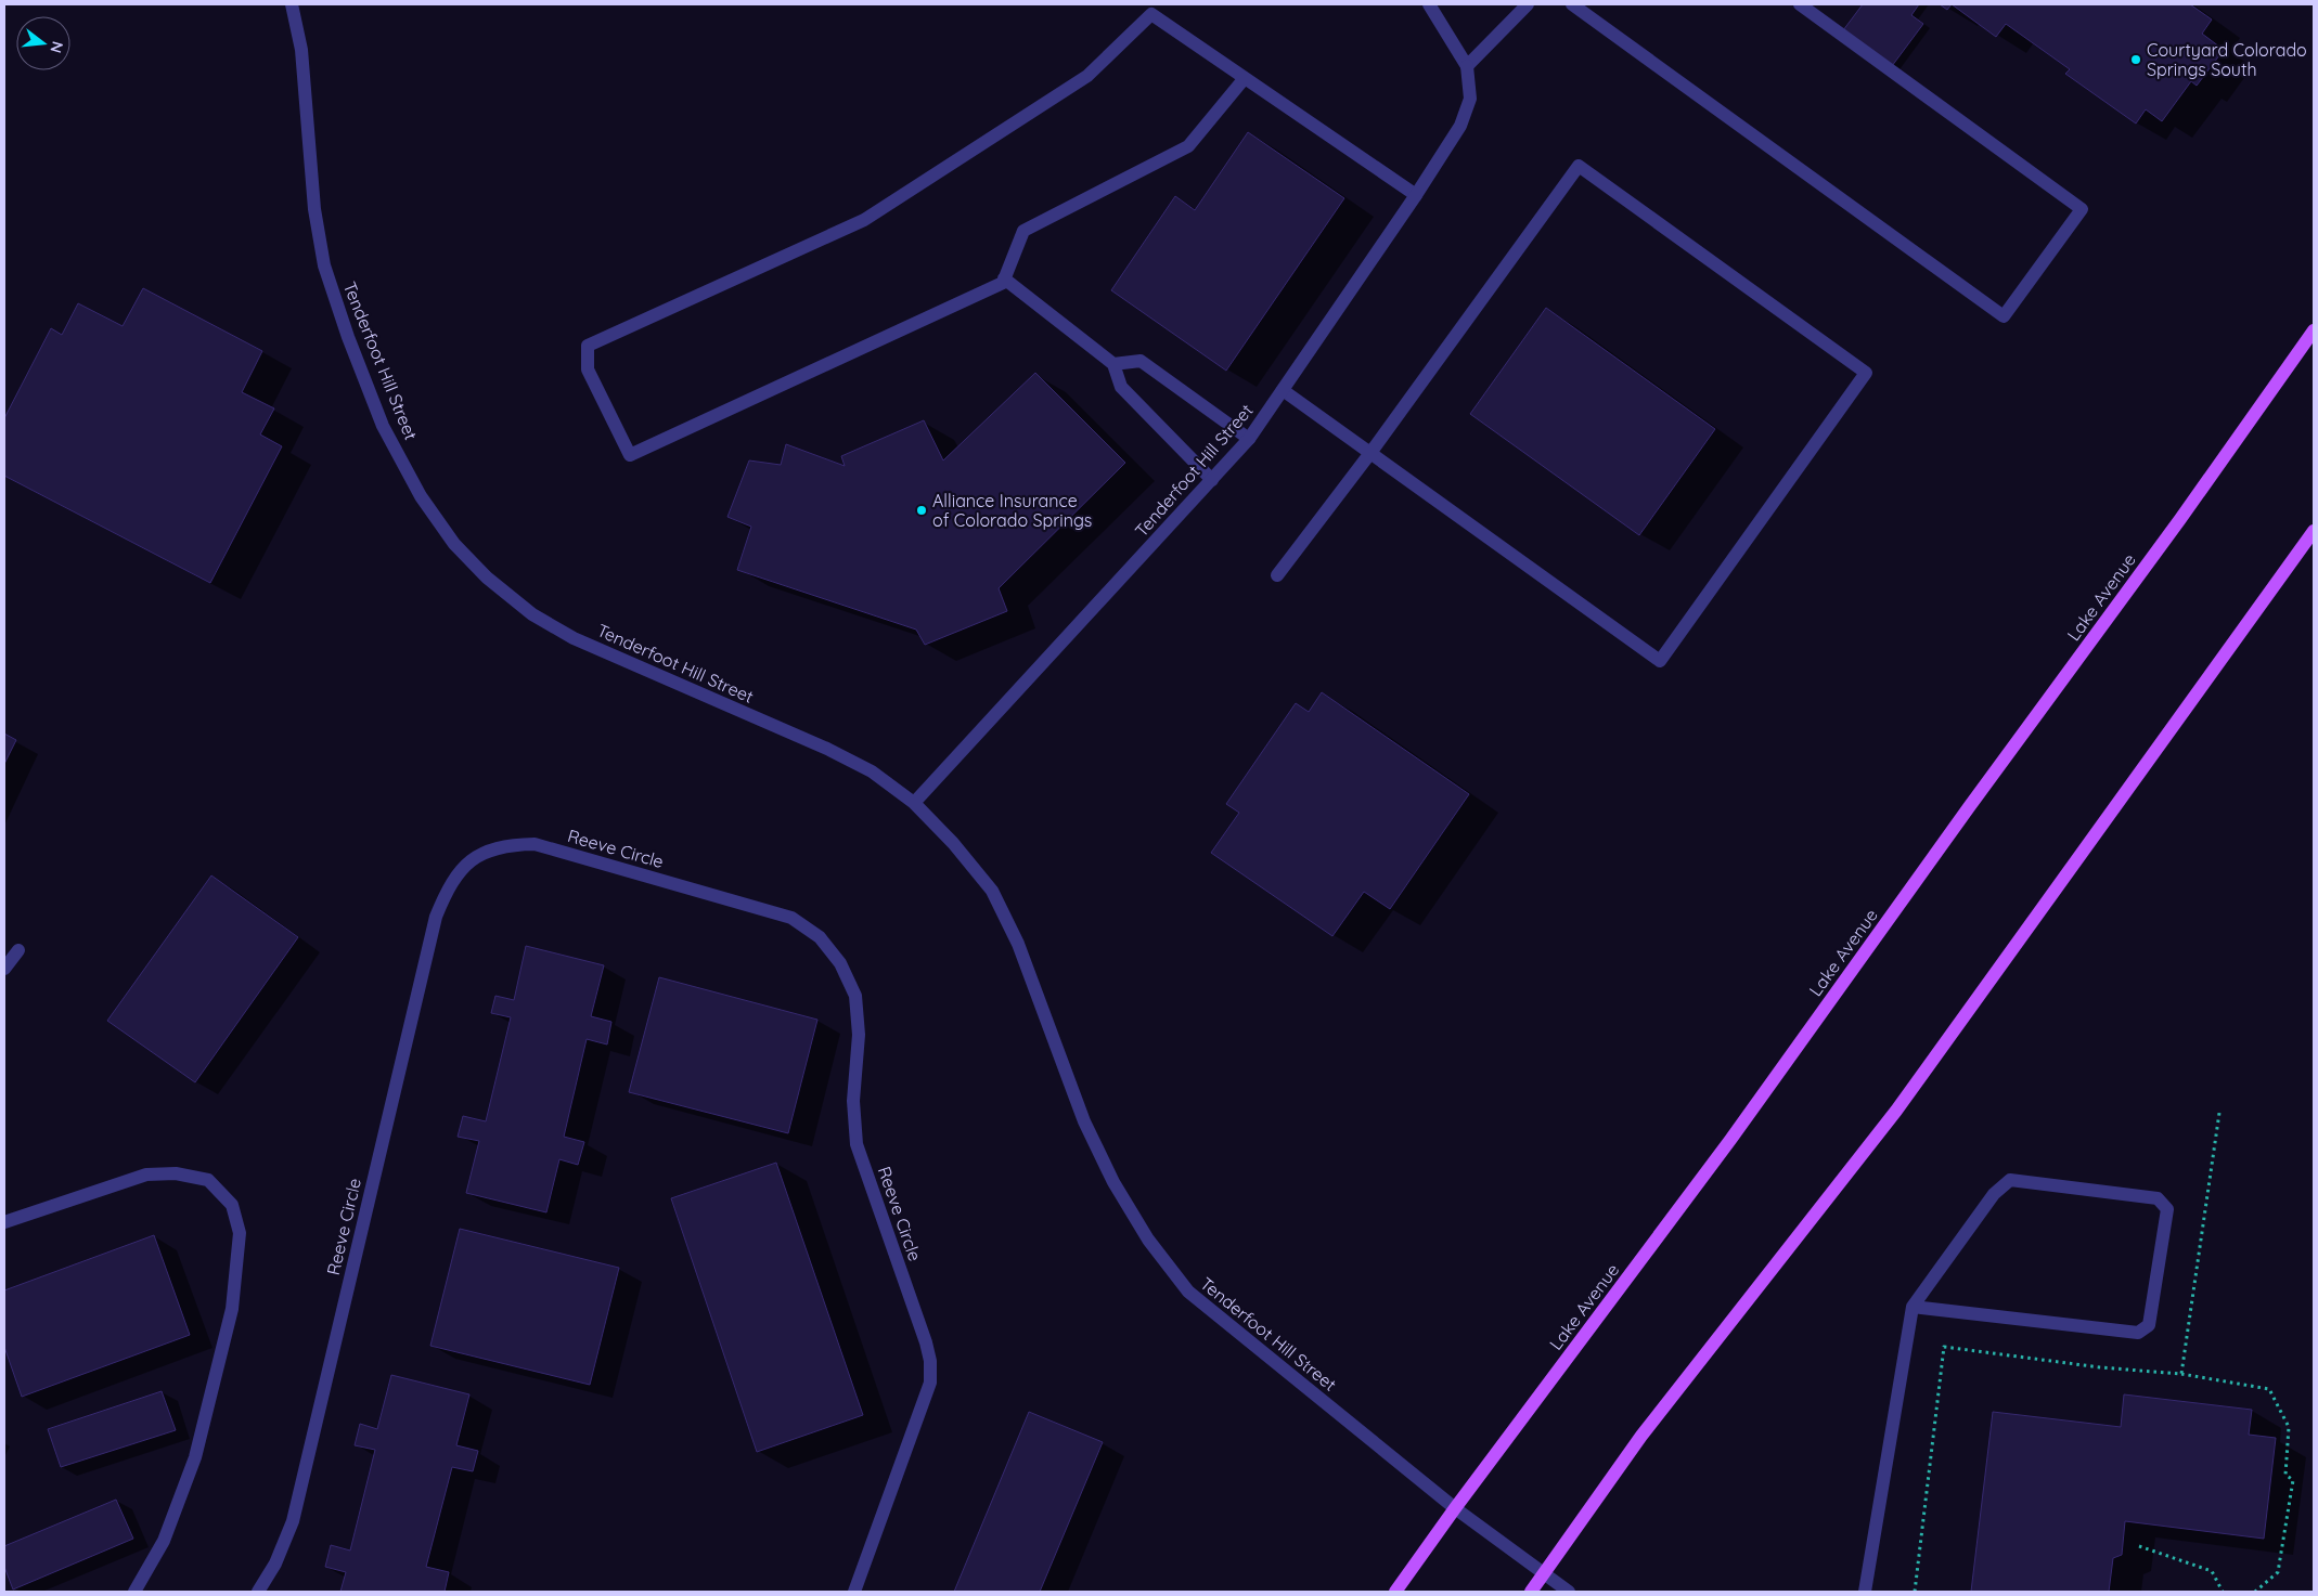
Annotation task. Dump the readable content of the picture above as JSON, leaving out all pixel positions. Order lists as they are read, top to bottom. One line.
{"streets":{"main road":["Lake Avenue"],"street":["Tenderfoot Hill Street","Reeve Circle"]},"crossings":[["Tenderfoot Hill Street","Lake Avenue"]],"places":["Courtyard Colorado Springs South","Alliance Insurance of Colorado Springs"],"north":"right"}
